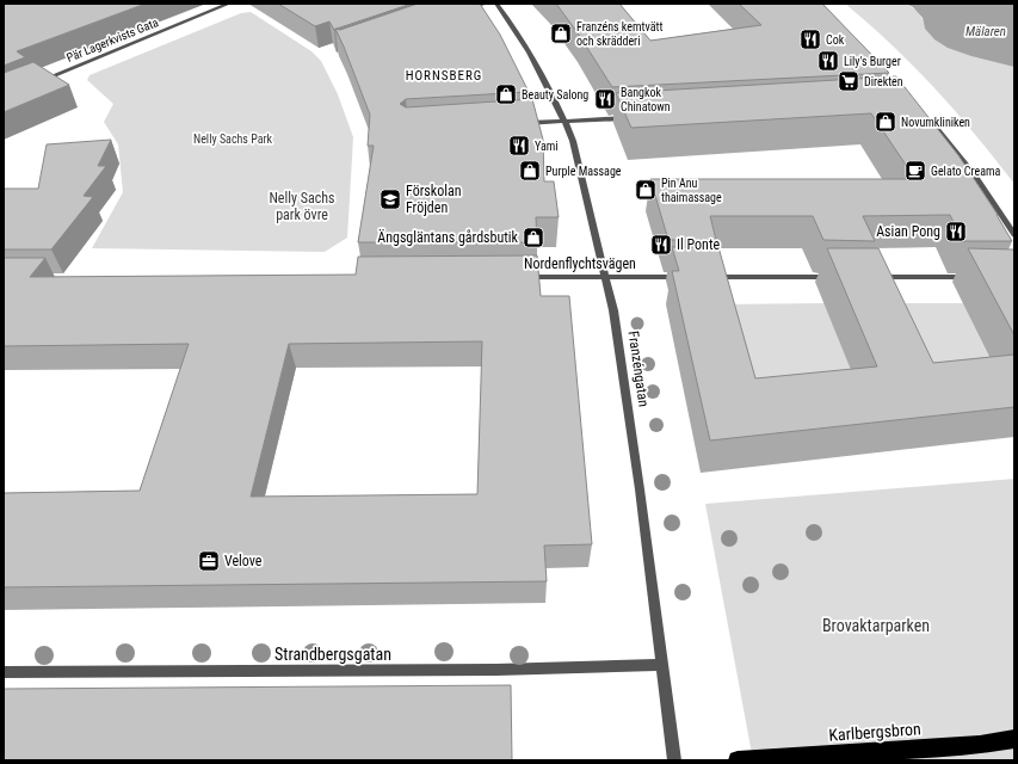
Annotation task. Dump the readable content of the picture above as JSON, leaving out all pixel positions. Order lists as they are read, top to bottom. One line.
{"streets":{"highway":["Karlbergsbron"],"street":["Pär Lagerkvists Gata","Nordenflychtsvägen","Franzéngatan","Strandbergsgatan"]},"crossings":[["Nordenflychtsvägen","Franzéngatan"],["Franzéngatan","Strandbergsgatan"]],"districts":["HORNSBERG"],"water":["Mälaren"],"parks":["Nelly Sachs Park","Nelly Sachs park övre","Brovaktarparken"],"places":{"shop":["Franzéns kemtvätt och skrädderi","Beauty Salong","Novumkliniken","Purple Massage","Pin Anu thaimassage","Ängsgläntans gårdsbutik"],"restaurant":["Cok","Lily's Burger","Bangkok Chinatown","Yami","Asian Pong","Il Ponte"],"supermarket":["Direkten"],"cafe":["Gelato Creama"],"school or university":["Förskolan Fröjden"],"office":["Velove"]}}
